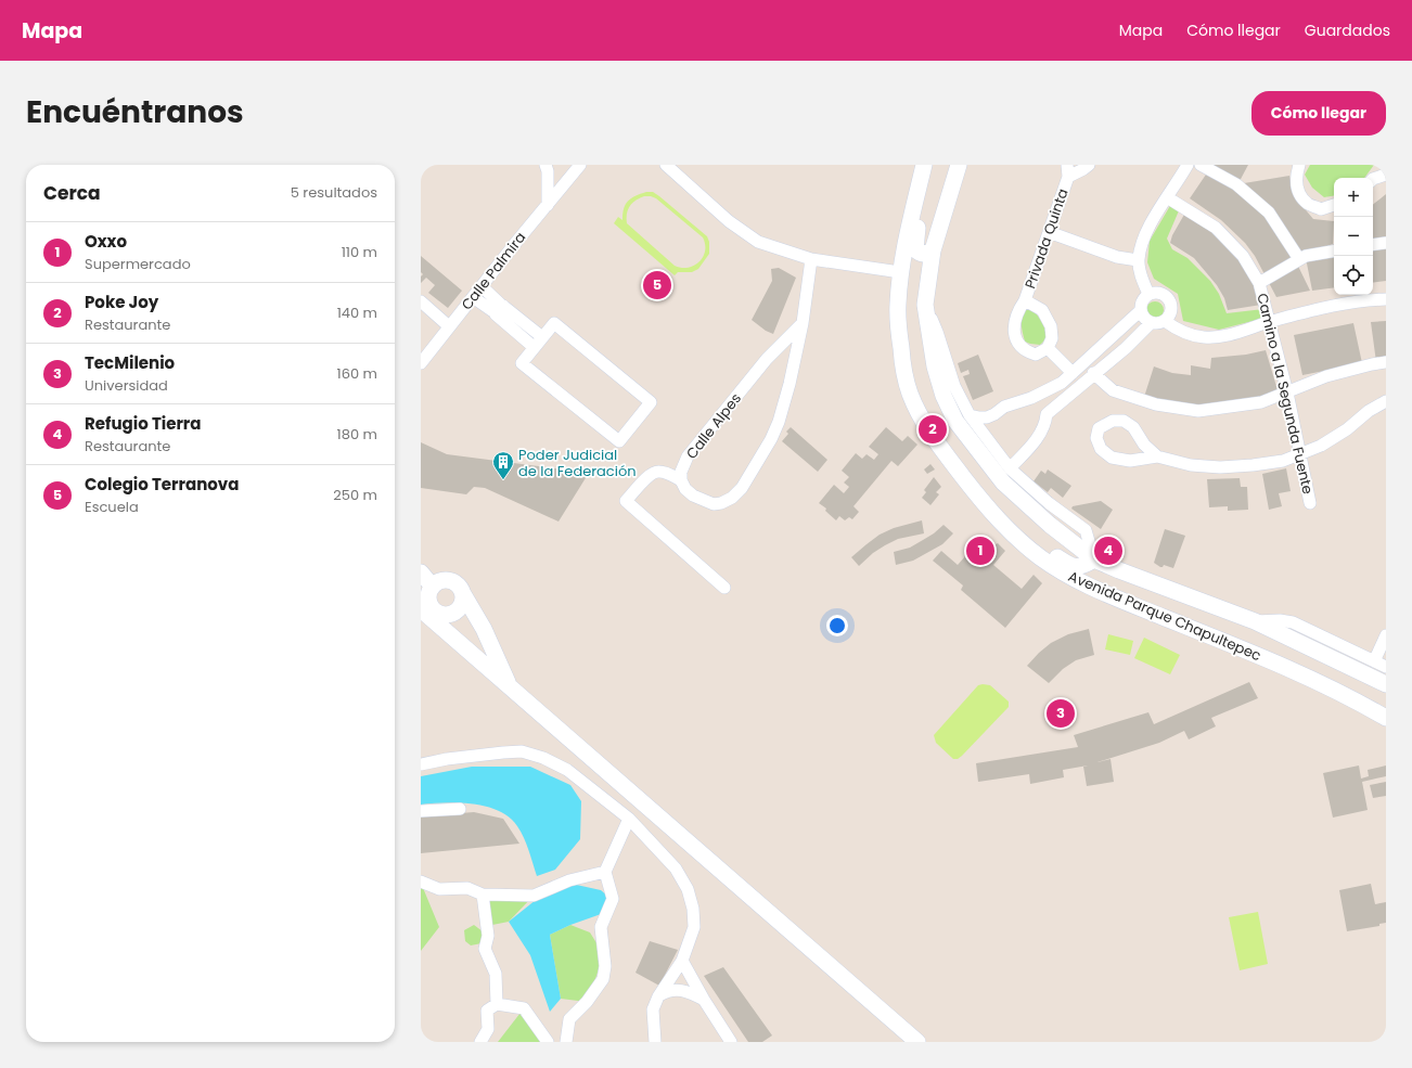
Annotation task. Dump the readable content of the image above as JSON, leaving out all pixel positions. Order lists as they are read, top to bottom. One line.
{"streets":{"main road":["Avenida Parque Chapultepec"],"street":["Privada Quinta","Calle Palmira","Camino a la Segunda Fuente","Calle Alpes"]},"places":{"building":["Poder Judicial de la Federación"]},"page":{"header":"Mapa","nav":["Mapa","Cómo llegar","Guardados"],"title":"Encuéntranos","buttons":"Cómo llegar","heading":["Cerca","5 resultados"],"map_buttons":["+","−"],"list":[{"mark":"1","name":"Oxxo","note":"Supermercado","value":"110 m"},{"mark":"2","name":"Poke Joy","note":"Restaurante","value":"140 m"},{"mark":"3","name":"TecMilenio","note":"Universidad","value":"160 m"},{"mark":"4","name":"Refugio Tierra","note":"Restaurante","value":"180 m"},{"mark":"5","name":"Colegio Terranova","note":"Escuela","value":"250 m"}],"pins":["5","2","1","4","3"]}}
